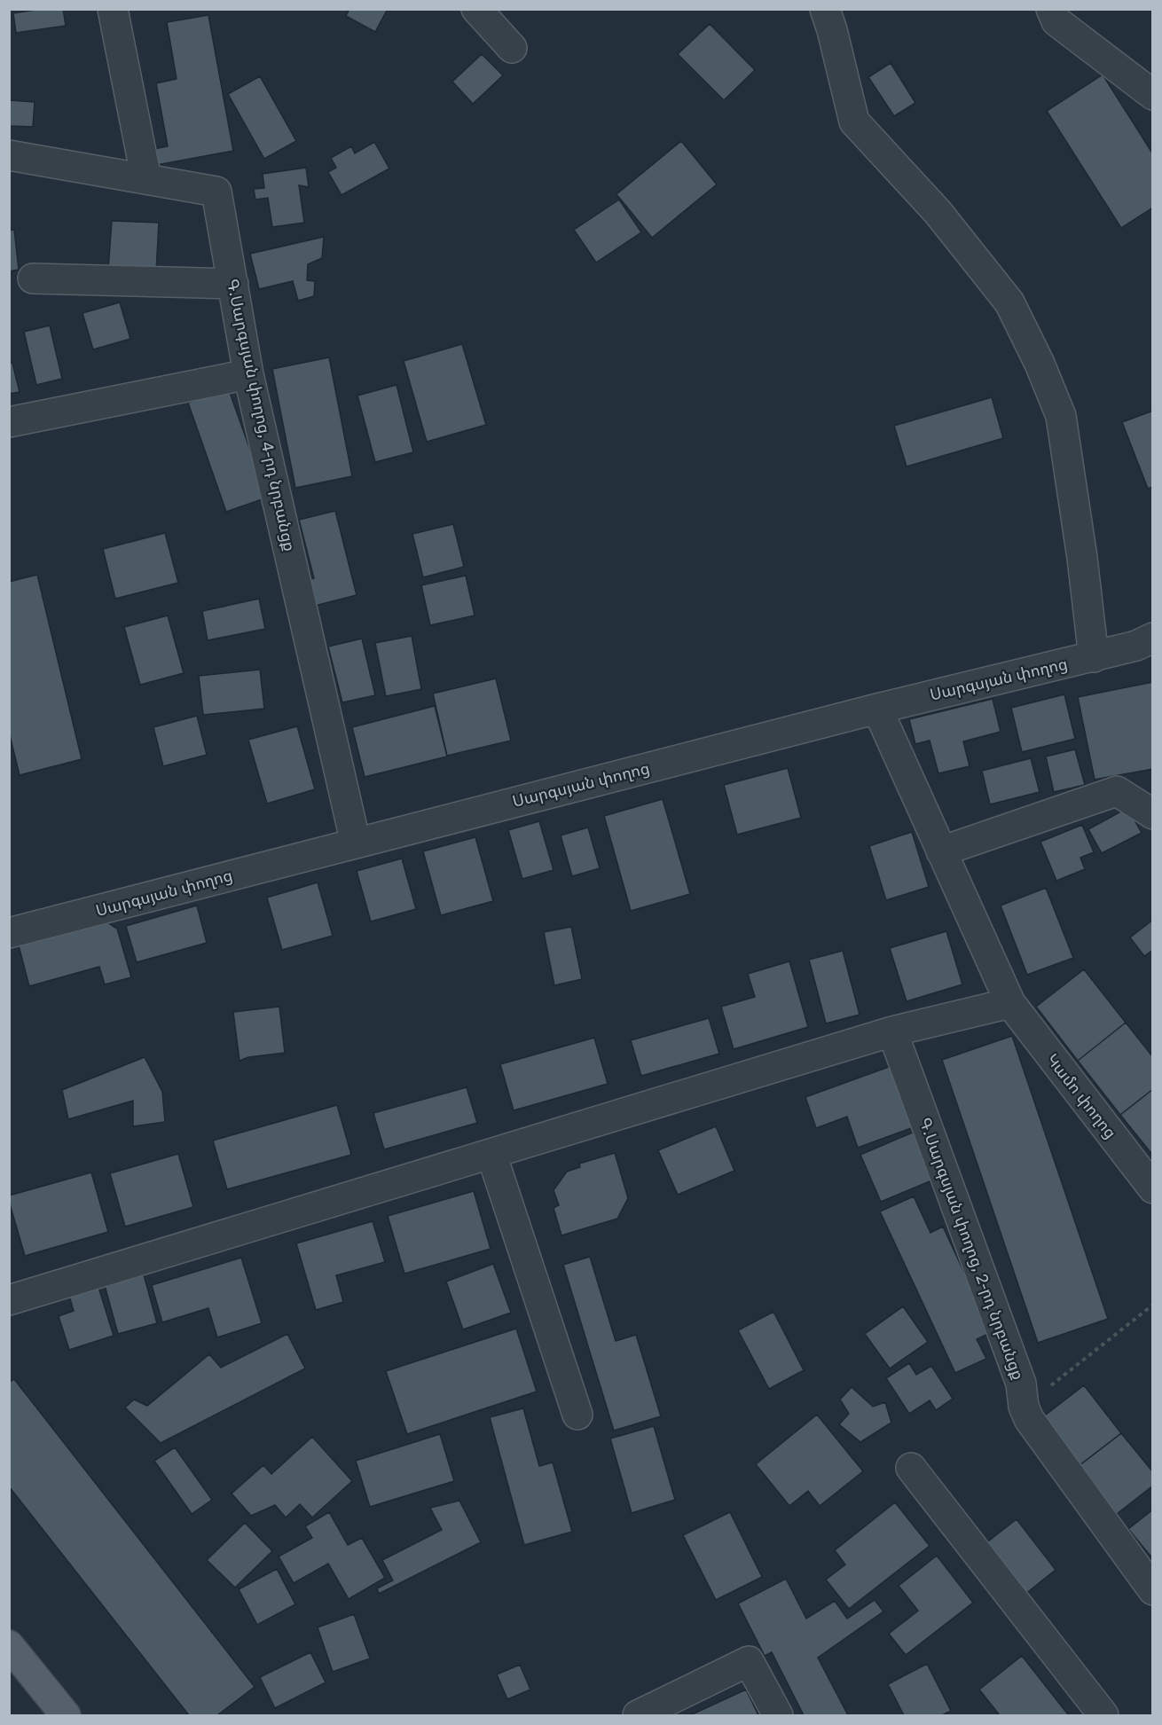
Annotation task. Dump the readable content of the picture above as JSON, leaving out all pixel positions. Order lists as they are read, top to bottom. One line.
{"streets":{"street":["Գ.Սարգսյան փողոց, 4-րդ նրբանցք","Սարգսյան փողոց","Կամո փողոց","Գ.Սարգսյան փողոց, 2-րդ նրբանցք"]},"crossings":[["Գ.Սարգսյան փողոց, 4-րդ նրբանցք","Սարգսյան փողոց"],["Սարգսյան փողոց","Կամո փողոց"]]}
